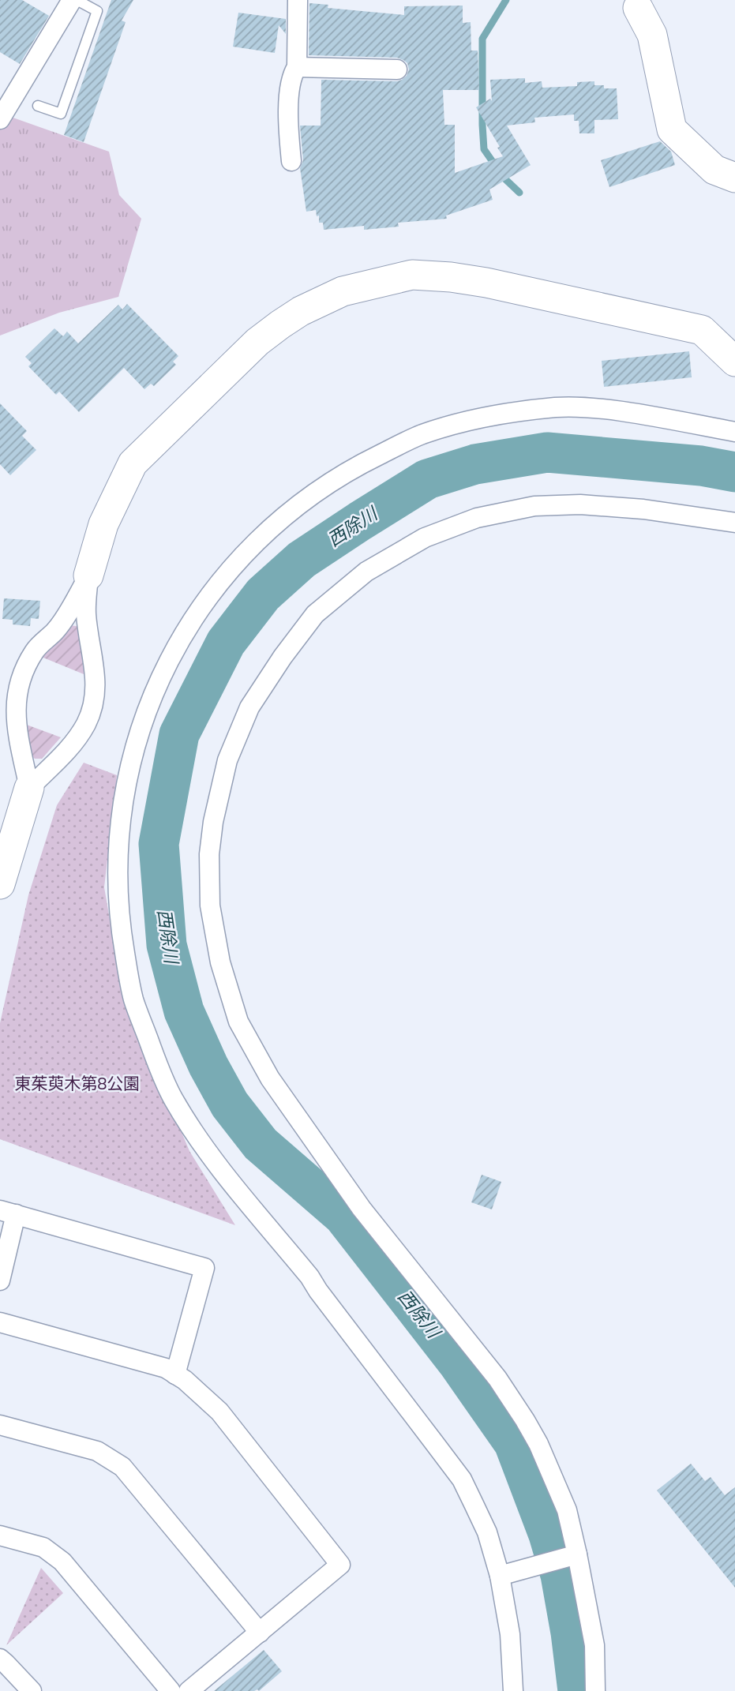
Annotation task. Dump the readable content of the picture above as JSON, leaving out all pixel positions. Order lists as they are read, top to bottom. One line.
{"water":["西除川"],"parks":["東茱萸木第8公園"]}
